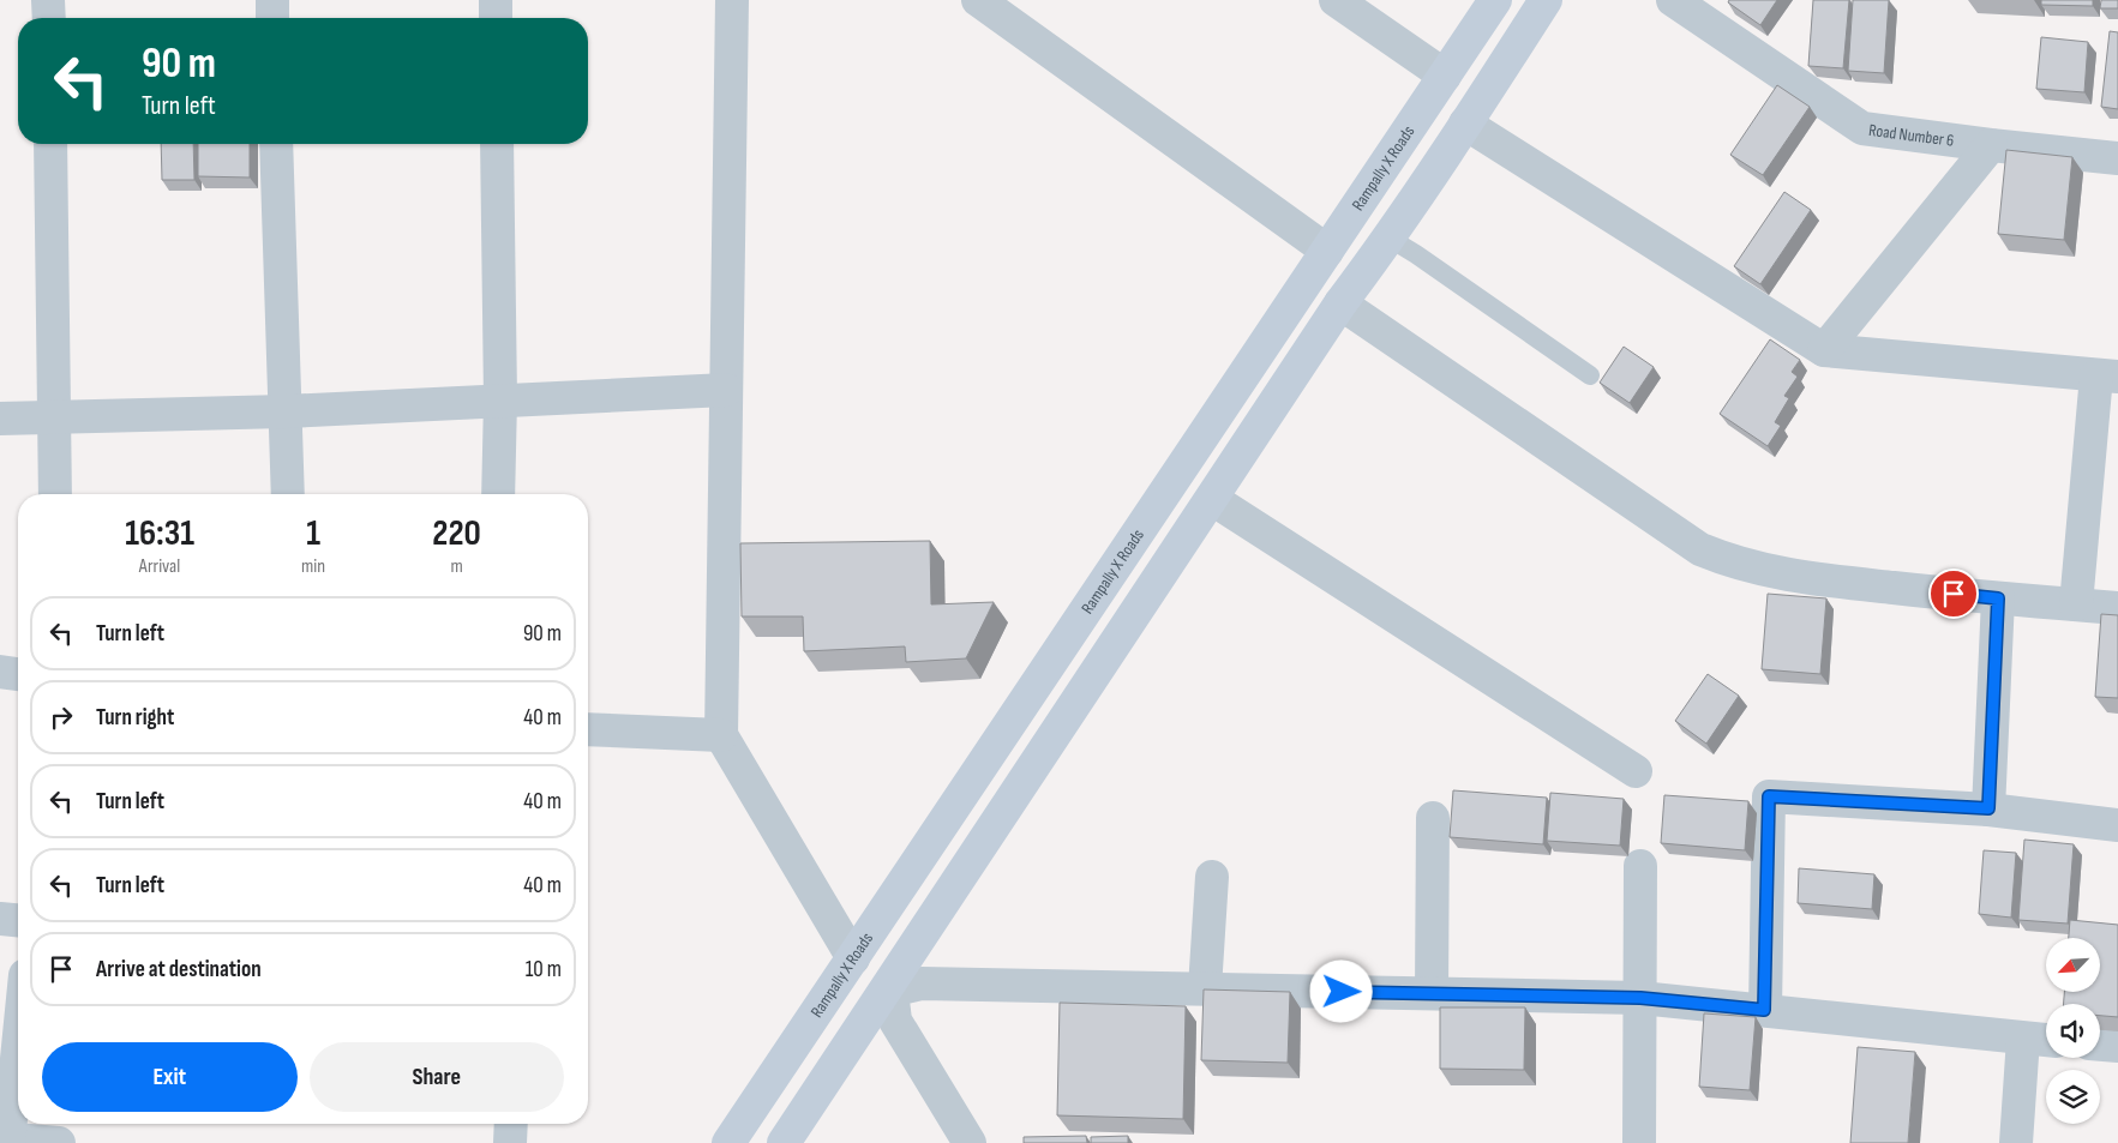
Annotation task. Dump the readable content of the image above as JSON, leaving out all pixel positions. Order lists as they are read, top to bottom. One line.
{"streets":{"main road":["Rampally X Roads"],"street":["Road Number 6"]},"north":"bottom left","page":{"turn":["90 m","Turn left"],"eta":["16:31","Arrival","1","min","220","m"],"list":[{"name":"Turn left","value":"90 m"},{"name":"Turn right","value":"40 m"},{"name":"Turn left","value":"40 m"},{"name":"Turn left","value":"40 m"},{"name":"Arrive at destination","value":"10 m"}],"buttons":["Exit","Share"]}}
